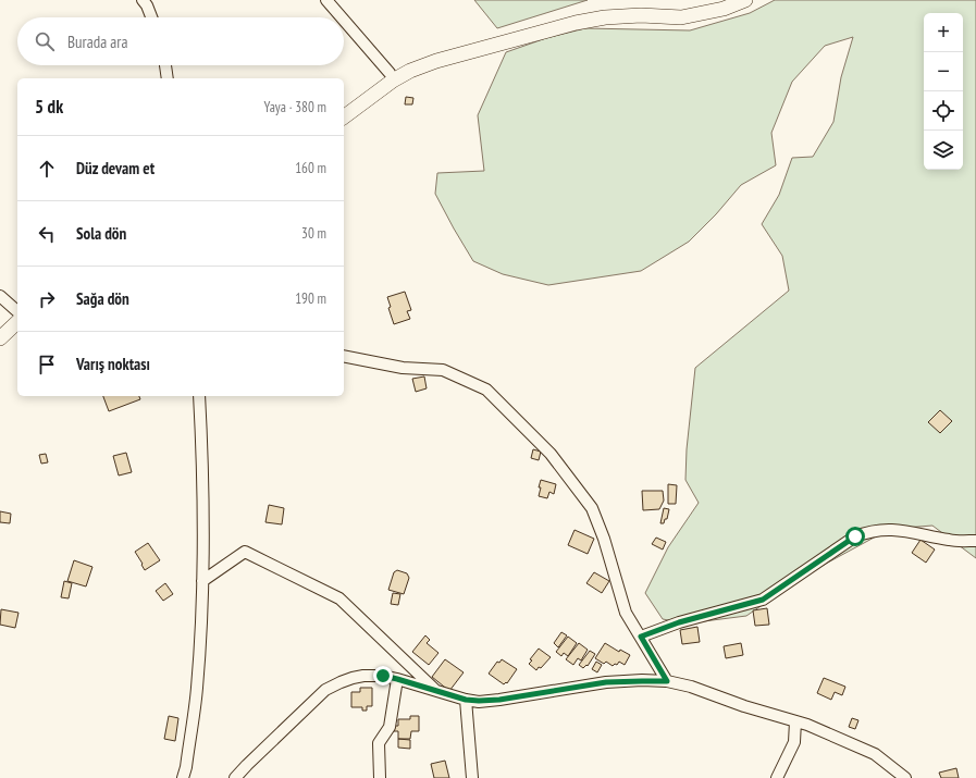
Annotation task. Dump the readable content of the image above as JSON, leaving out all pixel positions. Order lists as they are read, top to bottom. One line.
{"page":{"map_buttons":["+","−"],"search":"Burada ara","heading":["5 dk","Yaya · 380 m"],"list":[["Düz devam et","160 m"],["Sola dön","30 m"],["Sağa dön","190 m"],"Varış noktası"]}}
